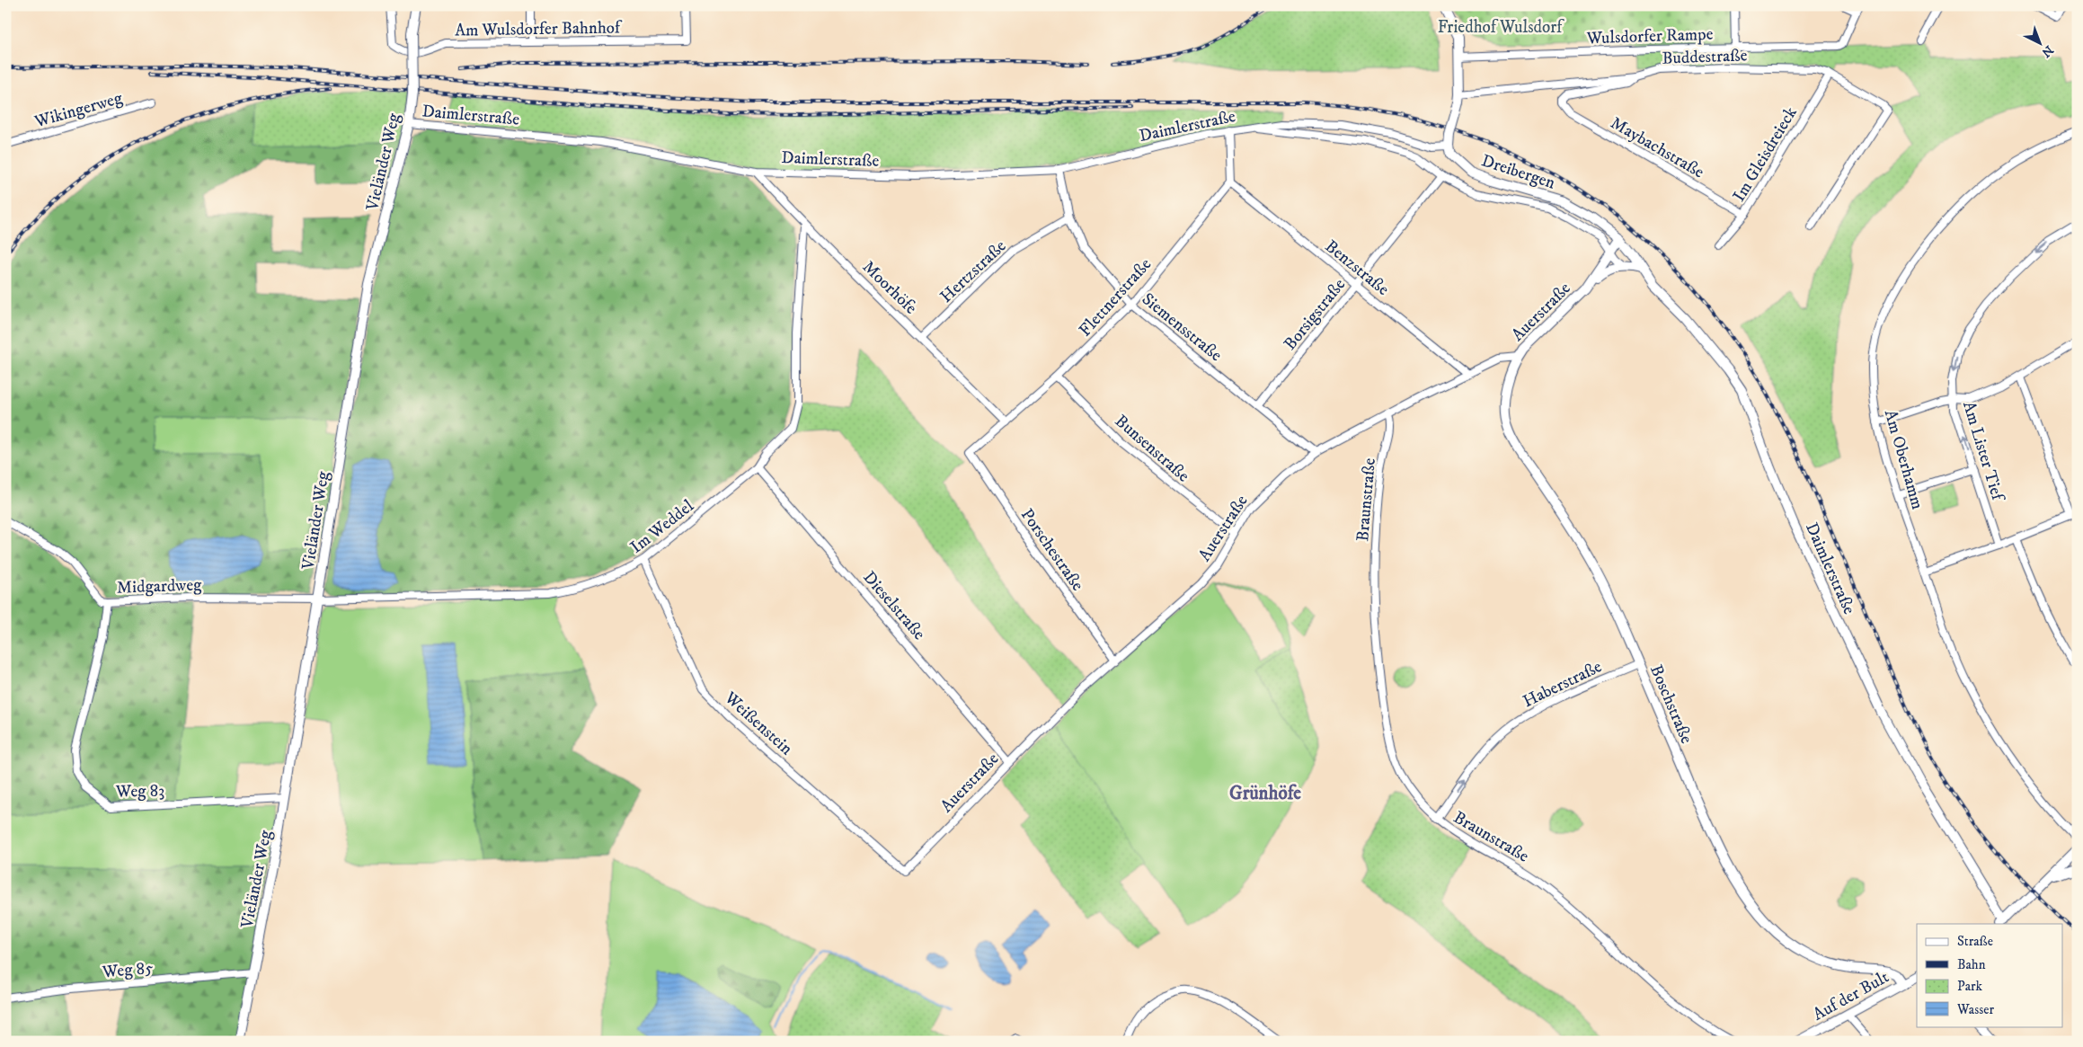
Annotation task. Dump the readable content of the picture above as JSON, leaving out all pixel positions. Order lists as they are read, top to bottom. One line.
{"streets":{"street":["Am Wulsdorfer Bahnhof","Wulsdorfer Rampe","Buddestraße","Wikingerweg","Daimlerstraße","Maybachstraße","Im Gleisdreieck","Vieländer Weg","Dreibergen","Benzstraße","Hertzstraße","Moorhöfe","Flettnerstraße","Auerstraße","Borsigstraße","Siemensstraße","Bunsenstraße","Am Lister Tief","Am Oberhamm","Braunstraße","Im Weddel","Porschestraße","Midgardweg","Dieselstraße","Haberstraße","Boschstraße","Weißenstein","Weg 83","Weg 85","Auf der Bult"]},"crossings":[["Buddestraße","Maybachstraße"],["Buddestraße","Im Gleisdreieck"],["Daimlerstraße","Vieländer Weg"],["Daimlerstraße","Dreibergen"],["Daimlerstraße","Moorhöfe"],["Daimlerstraße","Auerstraße"],["Daimlerstraße","Borsigstraße"],["Daimlerstraße","Siemensstraße"],["Maybachstraße","Im Gleisdreieck"],["Vieländer Weg","Im Weddel"],["Vieländer Weg","Midgardweg"],["Vieländer Weg","Weg 83"],["Vieländer Weg","Weg 85"],["Dreibergen","Auerstraße"],["Benzstraße","Flettnerstraße"],["Benzstraße","Auerstraße"],["Benzstraße","Borsigstraße"],["Hertzstraße","Moorhöfe"],["Hertzstraße","Siemensstraße"],["Moorhöfe","Flettnerstraße"],["Moorhöfe","Im Weddel"],["Flettnerstraße","Siemensstraße"],["Flettnerstraße","Bunsenstraße"],["Flettnerstraße","Porschestraße"],["Auerstraße","Siemensstraße"],["Auerstraße","Bunsenstraße"],["Auerstraße","Braunstraße"],["Auerstraße","Porschestraße"],["Auerstraße","Dieselstraße"],["Auerstraße","Boschstraße"],["Auerstraße","Weißenstein"],["Borsigstraße","Siemensstraße"],["Braunstraße","Haberstraße"],["Im Weddel","Midgardweg"],["Im Weddel","Dieselstraße"],["Im Weddel","Weißenstein"],["Midgardweg","Weg 83"],["Haberstraße","Boschstraße"],["Boschstraße","Auf der Bult"]],"one_way":["Haberstraße"],"districts":["Grünhöfe"],"parks":["Friedhof Wulsdorf"],"legend":["Straße","Bahn","Park","Wasser"],"north":"bottom right"}
